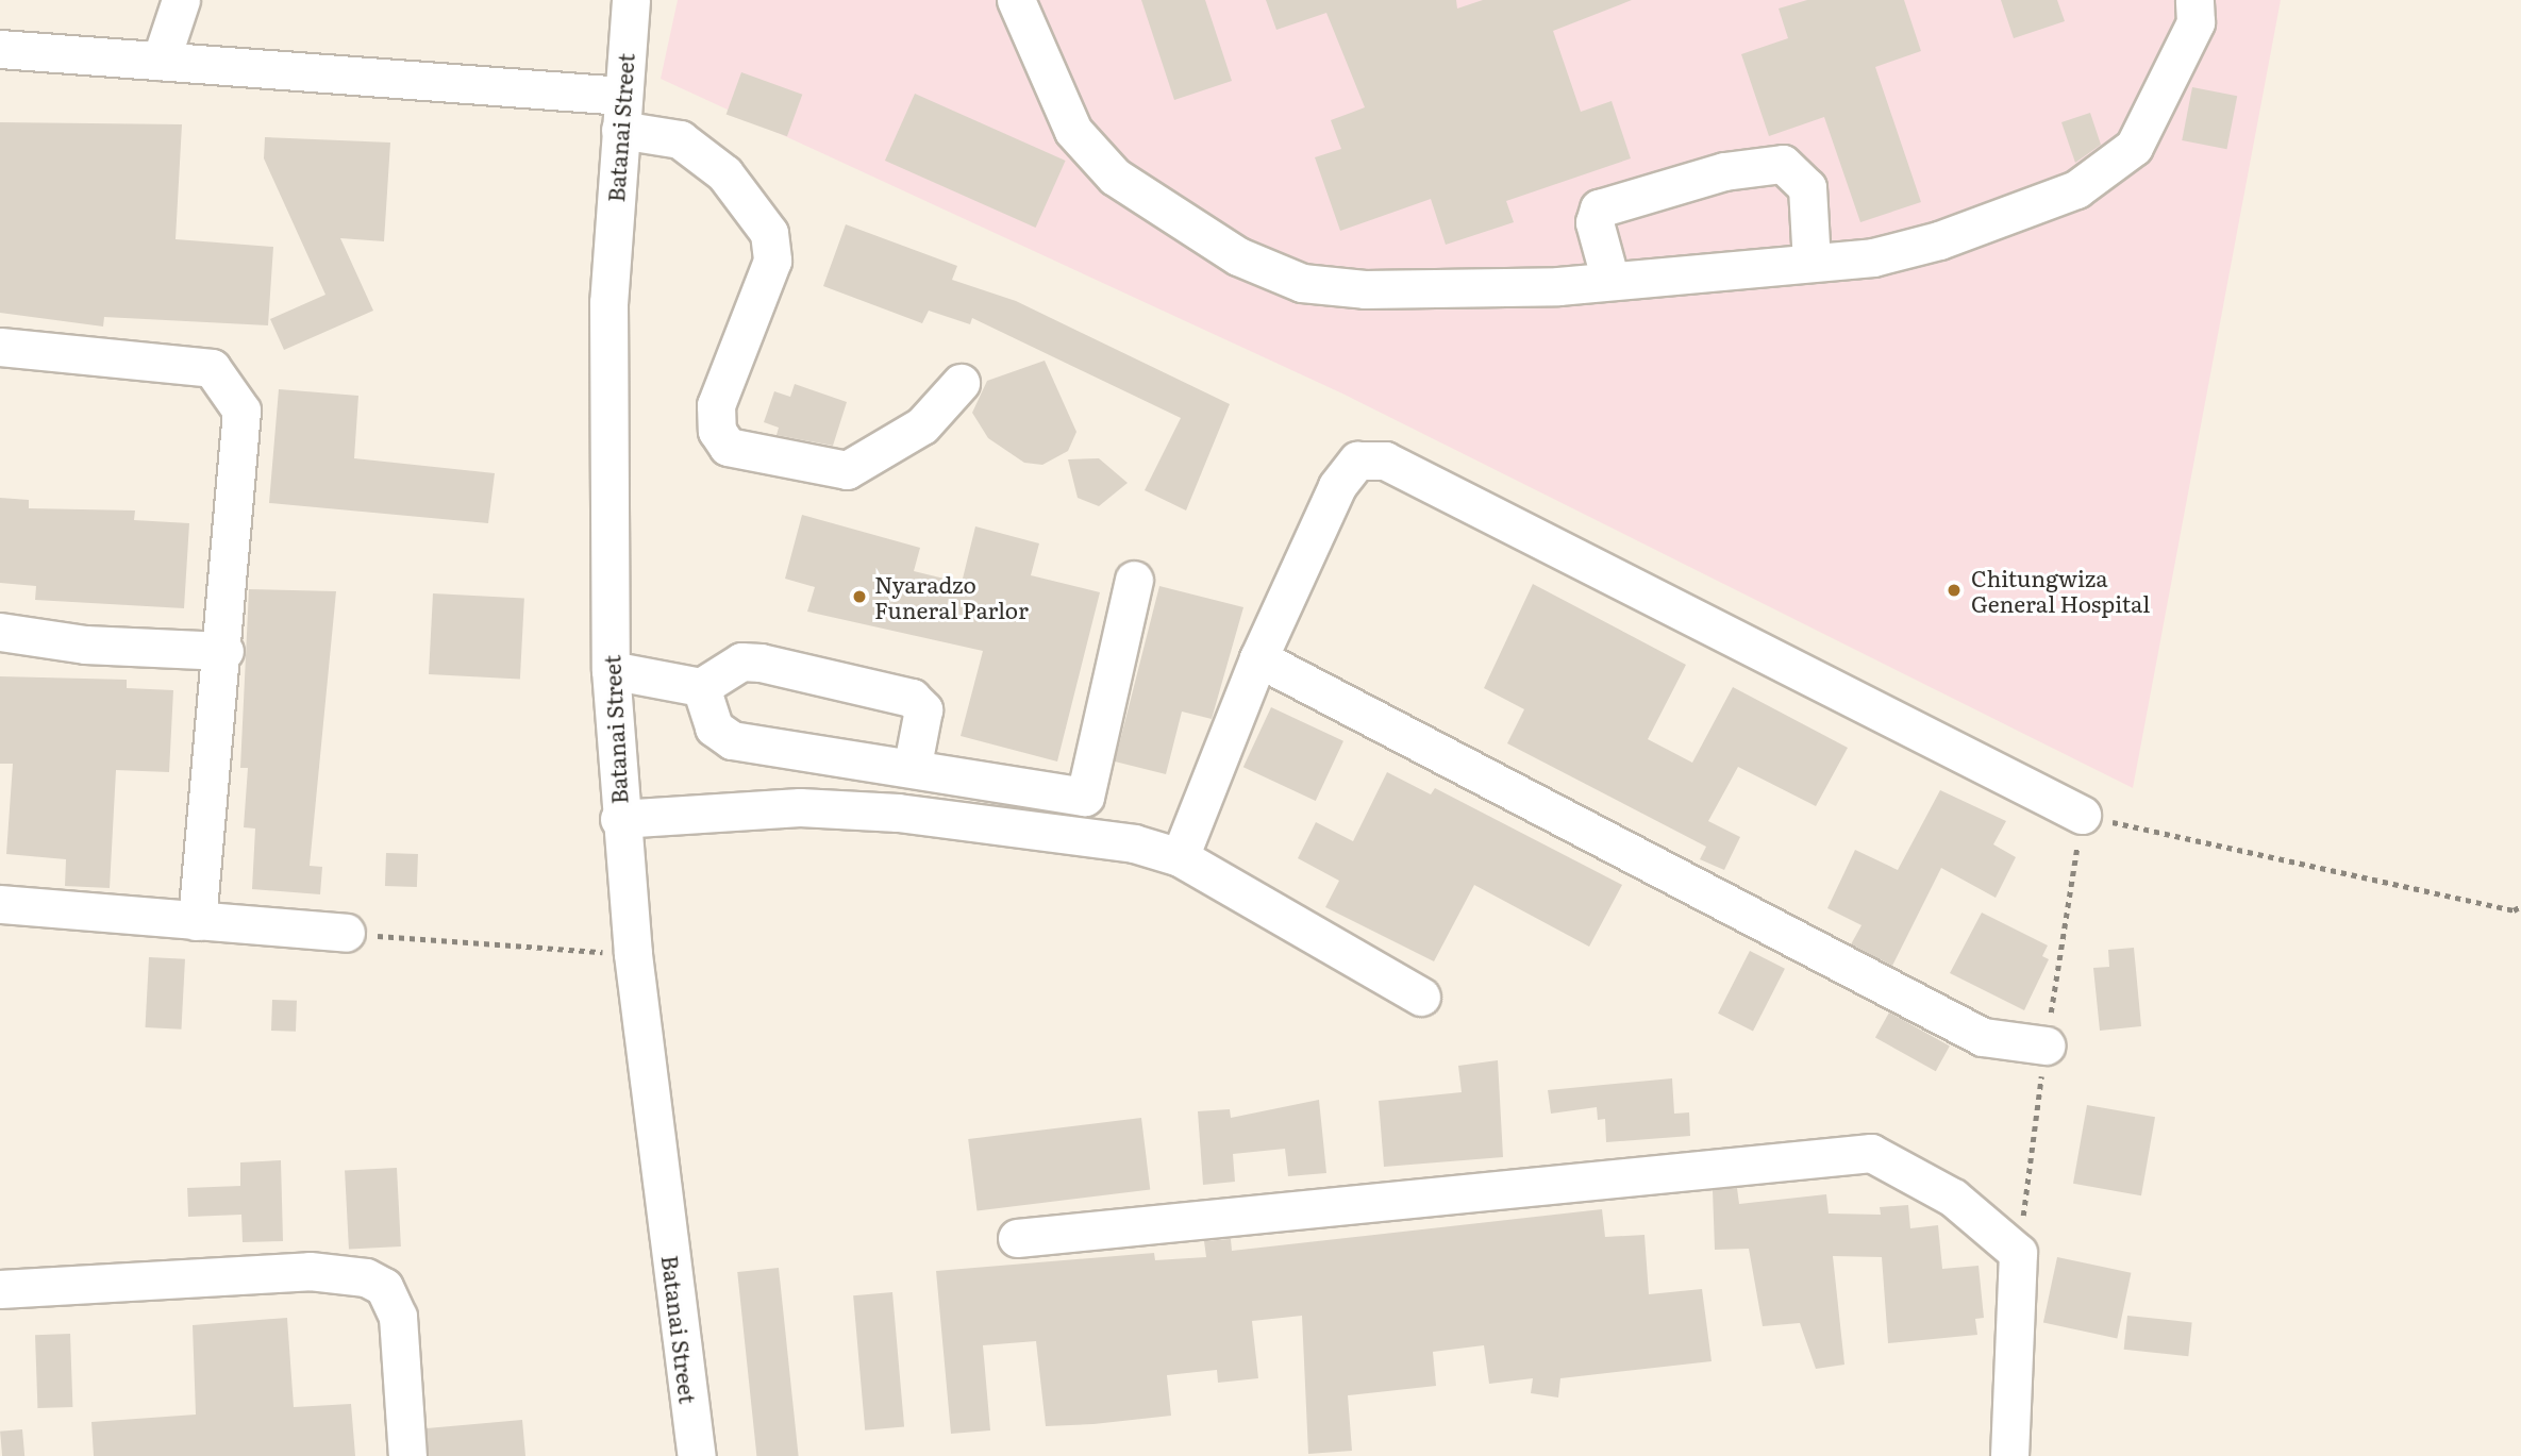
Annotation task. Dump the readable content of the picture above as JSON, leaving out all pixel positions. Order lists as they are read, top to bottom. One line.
{"streets":{"street":["Batanai Street"]},"places":["Chitungwiza General Hospital","Nyaradzo Funeral Parlor"]}
